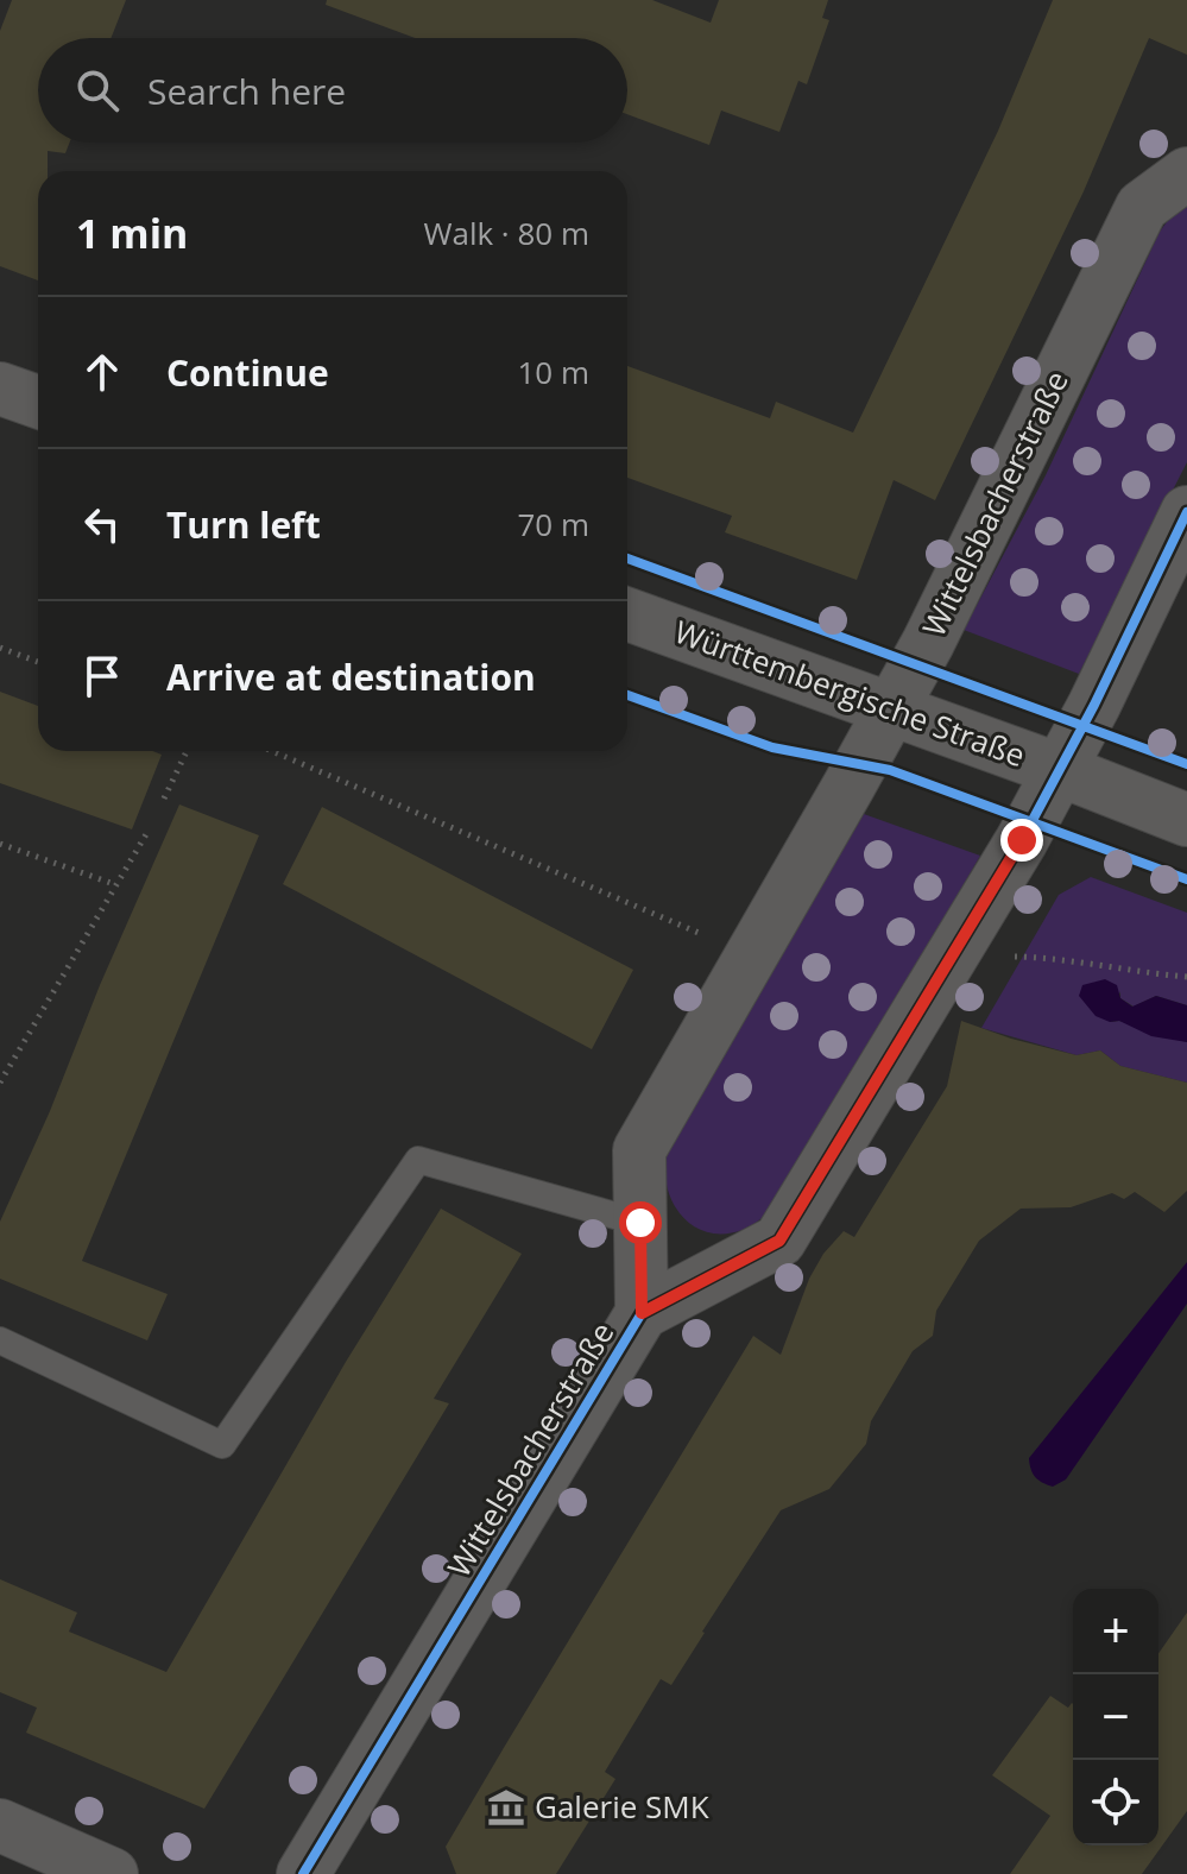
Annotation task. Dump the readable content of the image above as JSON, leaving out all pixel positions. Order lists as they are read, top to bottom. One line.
{"streets":{"street":["Wittelsbacherstraße","Württembergische Straße"]},"crossings":[["Wittelsbacherstraße","Württembergische Straße"]],"places":{"museum":["Galerie SMK"]},"page":{"search":"Search here","heading":["1 min","Walk · 80 m"],"list":[["Continue","10 m"],["Turn left","70 m"],"Arrive at destination"],"map_buttons":["+","−"]}}
